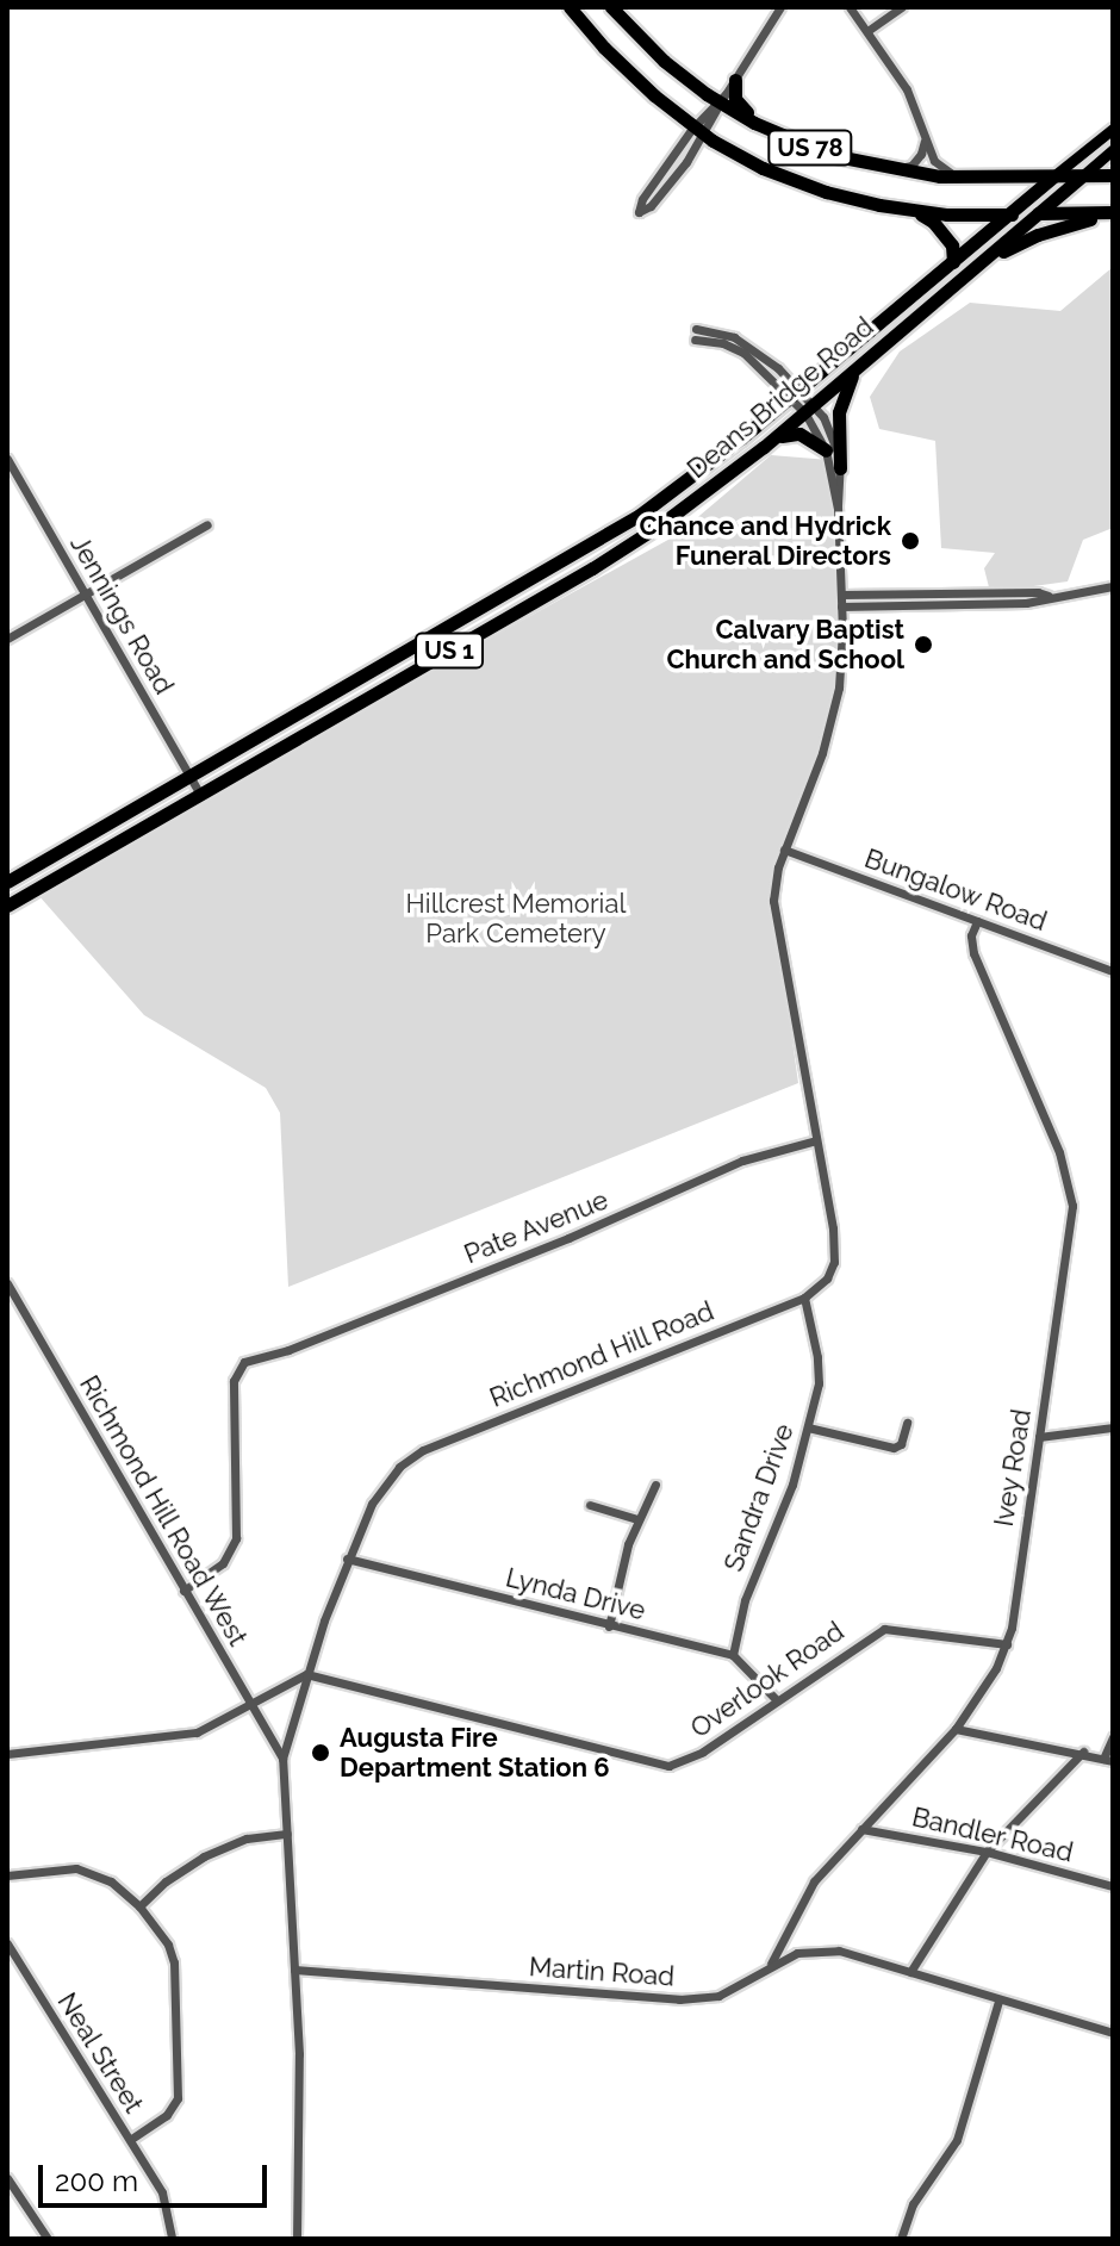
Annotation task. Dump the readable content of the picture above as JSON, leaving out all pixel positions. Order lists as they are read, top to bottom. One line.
{"streets":{"highway":["US 78","Deans Bridge Road","US 1"],"street":["Jennings Road","Bungalow Road","Pate Avenue","Richmond Hill Road","Ivey Road","Sandra Drive","Richmond Hill Road West","Lynda Drive","Overlook Road","Bandler Road","Martin Road","Neal Street"]},"crossings":[["US 78","Deans Bridge Road"],["US 78","US 1"],["Deans Bridge Road","Jennings Road"],["Deans Bridge Road","US 1"],["Deans Bridge Road","Richmond Hill Road"],["Bungalow Road","Richmond Hill Road"],["Bungalow Road","Ivey Road"],["Pate Avenue","Richmond Hill Road"],["Pate Avenue","Richmond Hill Road West"],["Richmond Hill Road","Sandra Drive"],["Richmond Hill Road","Richmond Hill Road West"],["Richmond Hill Road","Lynda Drive"],["Richmond Hill Road","Overlook Road"],["Richmond Hill Road","Martin Road"],["Ivey Road","Overlook Road"],["Ivey Road","Bandler Road"],["Ivey Road","Martin Road"],["Sandra Drive","Lynda Drive"]],"parks":["Hillcrest Memorial Park Cemetery"],"places":["Chance and Hydrick Funeral Directors","Calvary Baptist Church and School","Augusta Fire Department Station 6"],"scale_bar":"200 m"}
